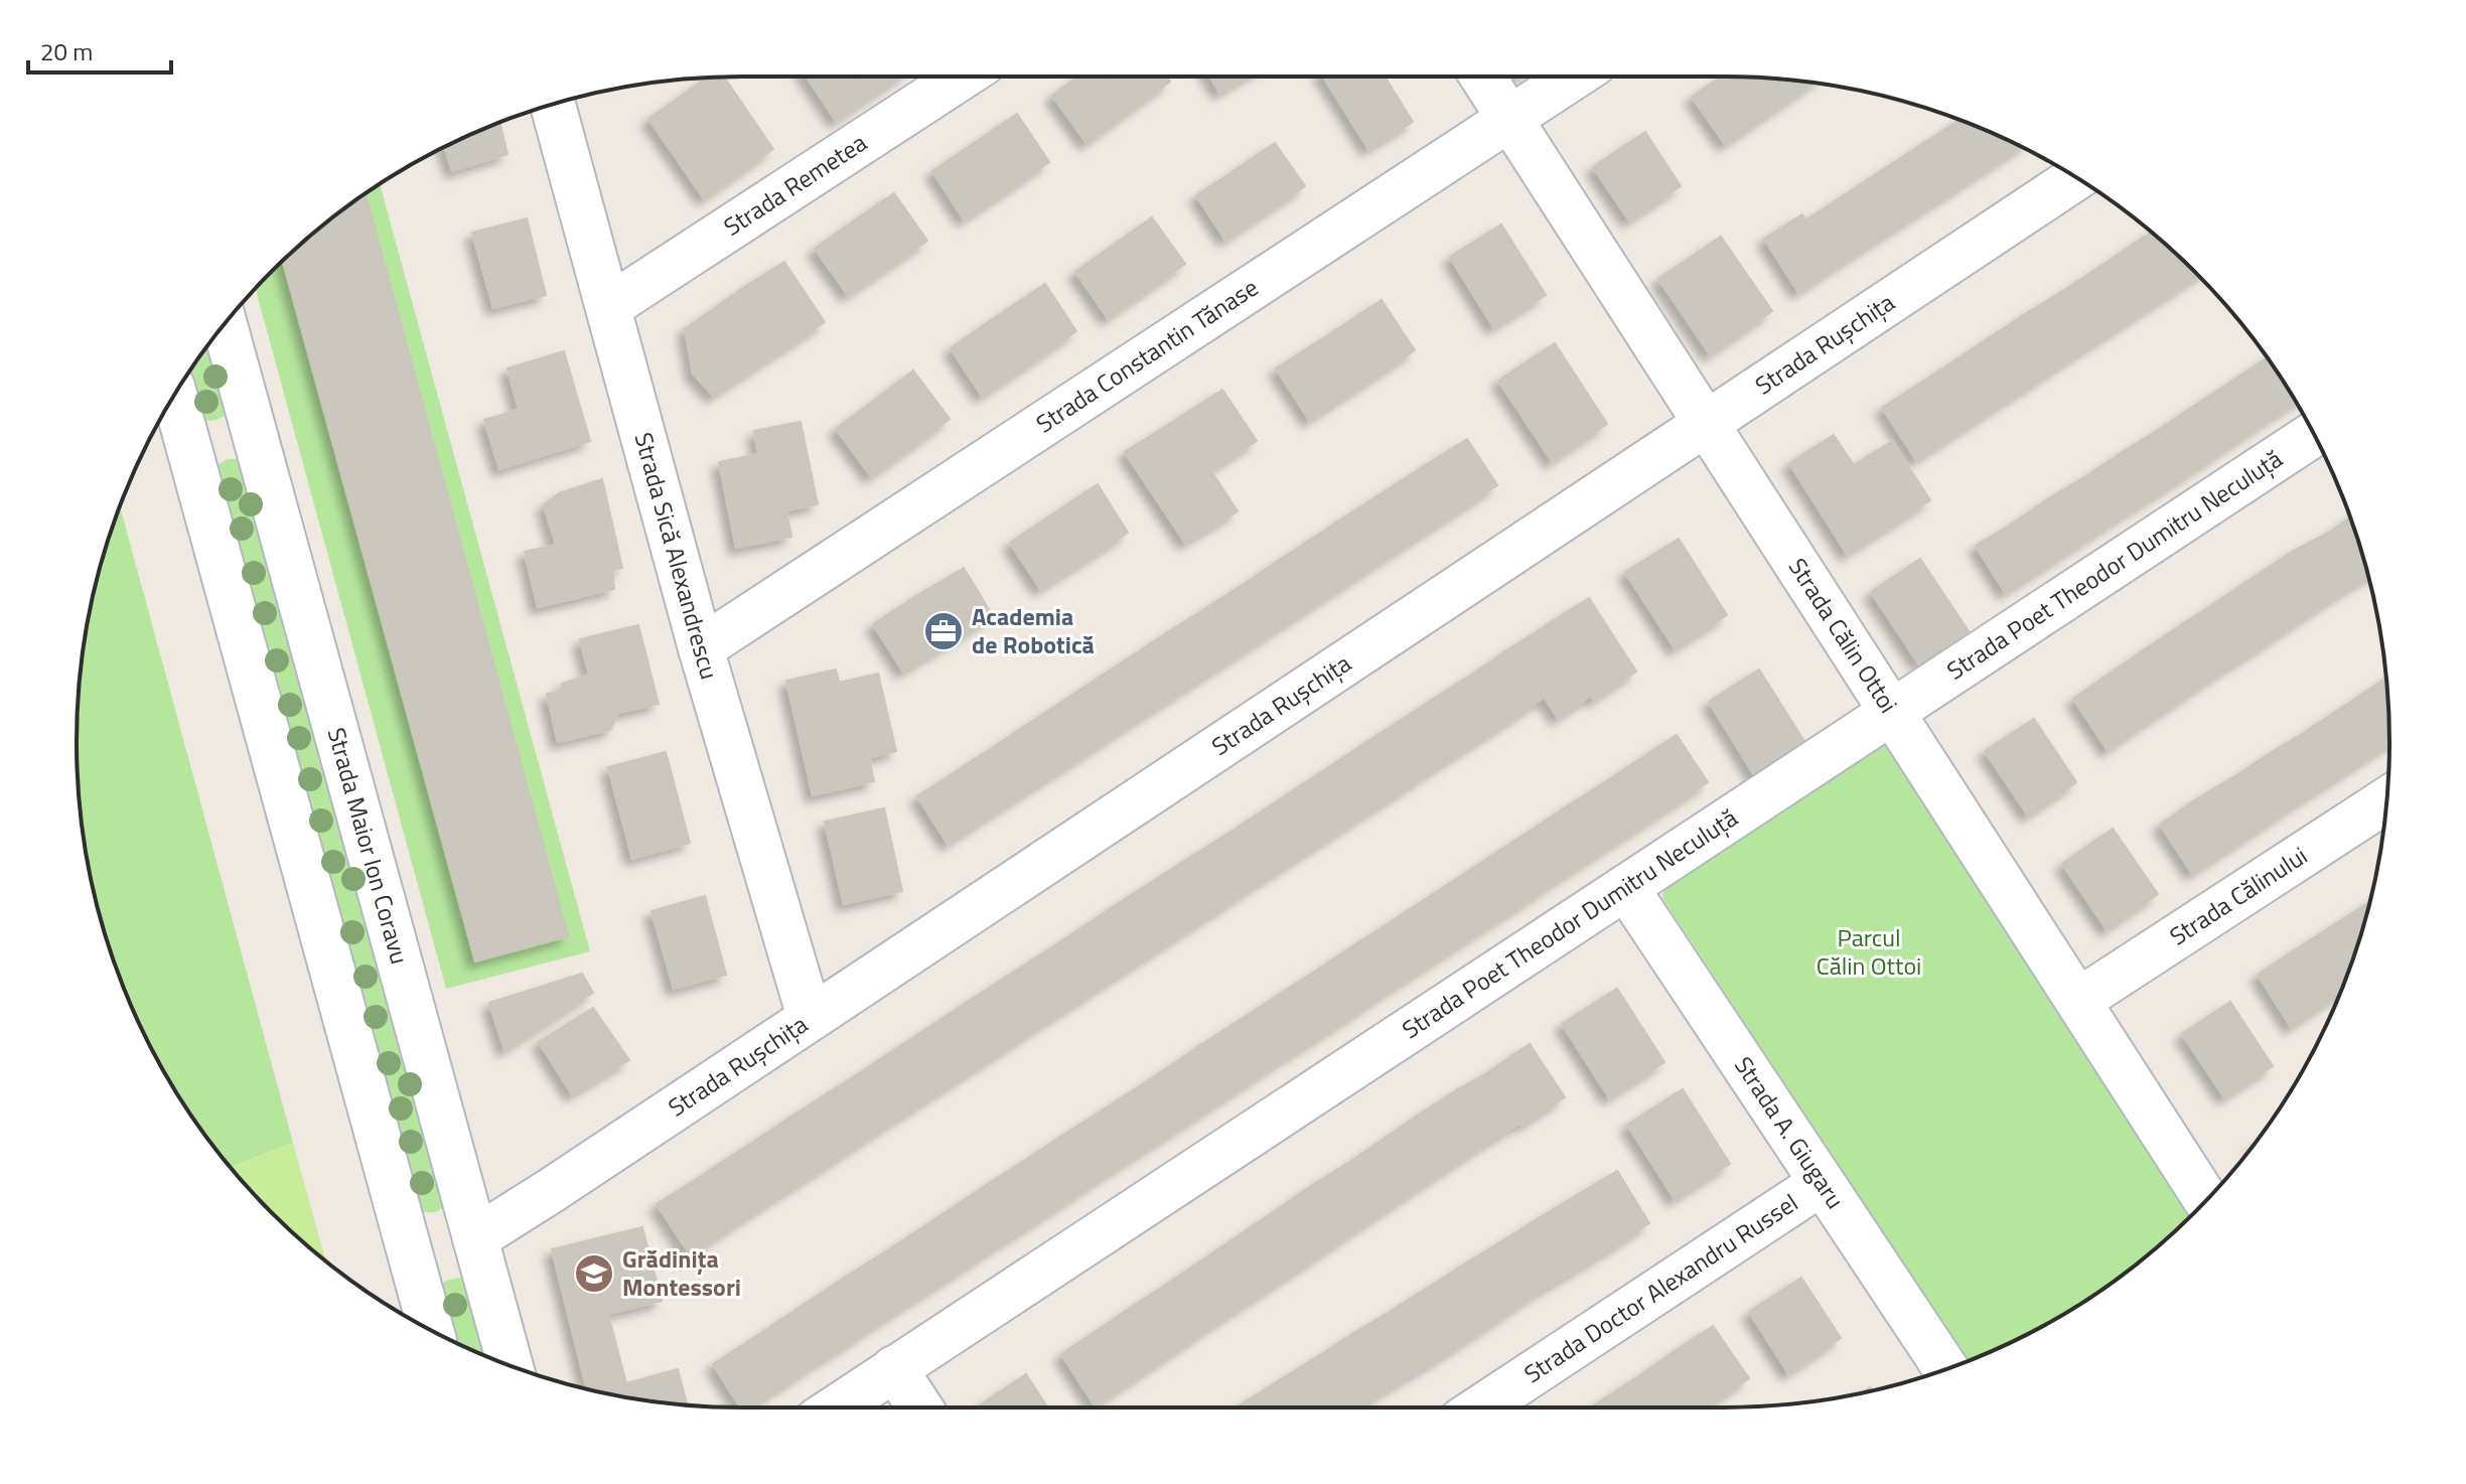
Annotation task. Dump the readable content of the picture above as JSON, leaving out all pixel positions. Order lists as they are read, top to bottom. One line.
{"streets":{"street":["Strada Remetea","Strada Rușchița","Strada Constantin Tănase","Strada Sică Alexandrescu","Strada Poet Theodor Dumitru Neculuță","Strada Călin Ottoi","Strada Maior Ion Coravu","Strada Călinului","Strada A. Giugaru","Strada Doctor Alexandru Russel"]},"crossings":[["Strada Remetea","Strada Sică Alexandrescu"],["Strada Rușchița","Strada Sică Alexandrescu"],["Strada Rușchița","Strada Călin Ottoi"],["Strada Rușchița","Strada Maior Ion Coravu"],["Strada Constantin Tănase","Strada Sică Alexandrescu"],["Strada Constantin Tănase","Strada Călin Ottoi"],["Strada Poet Theodor Dumitru Neculuță","Strada Călin Ottoi"],["Strada Poet Theodor Dumitru Neculuță","Strada A. Giugaru"],["Strada Călin Ottoi","Strada Călinului"],["Strada A. Giugaru","Strada Doctor Alexandru Russel"]],"parks":["Parcul Călin Ottoi"],"places":{"office":["Academia de Robotică"],"school or university":["Grădinița Montessori"]},"scale_bar":"20 m"}
